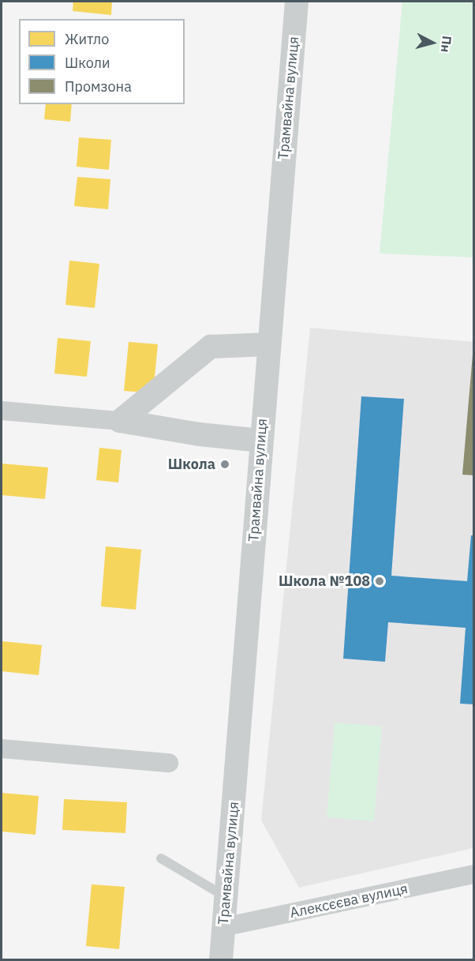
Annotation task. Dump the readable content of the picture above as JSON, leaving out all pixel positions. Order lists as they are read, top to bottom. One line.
{"streets":{"street":["Трамвайна вулиця","Алексєєва вулиця"]},"crossings":[["Трамвайна вулиця","Алексєєва вулиця"]],"places":["Школа","Школа №108"],"legend":["Житло","Школи","Промзона"],"north":"right"}
